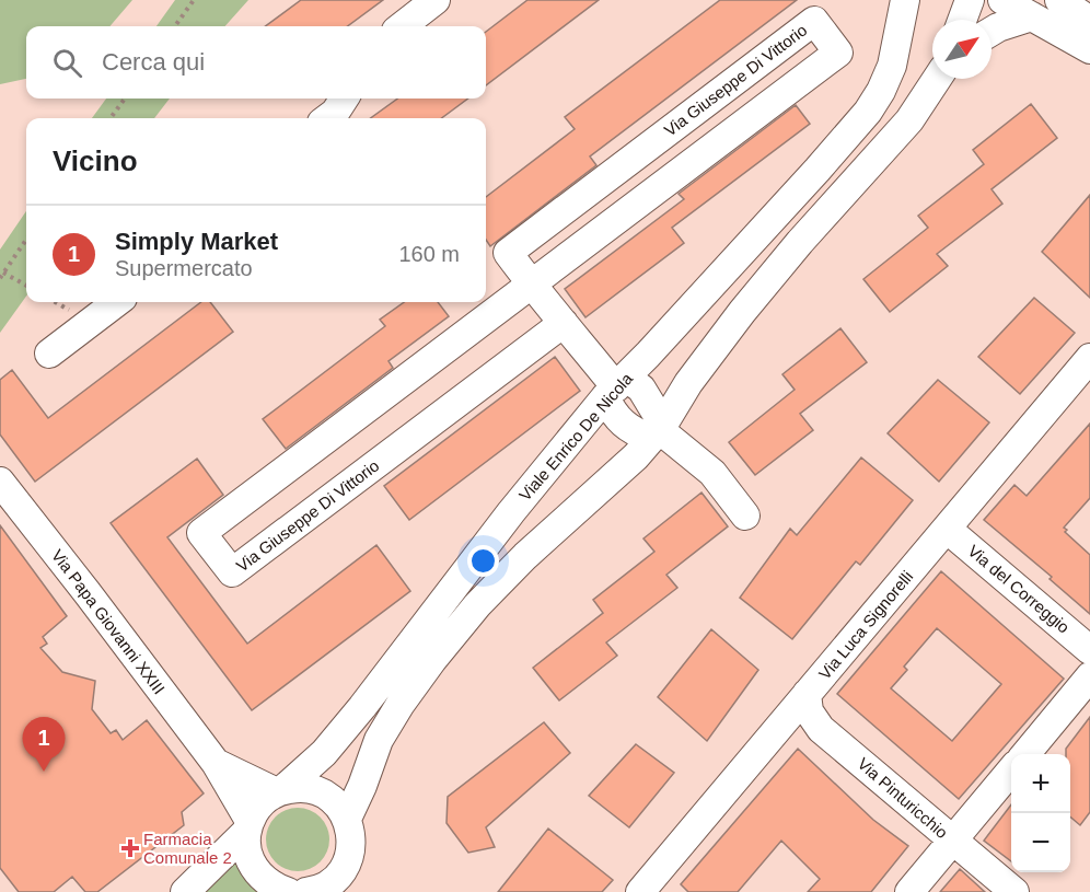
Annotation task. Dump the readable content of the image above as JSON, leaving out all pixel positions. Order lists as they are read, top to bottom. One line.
{"streets":{"street":["Via Giuseppe Di Vittorio","Viale Enrico De Nicola","Via del Correggio","Via Papa Giovanni XXIII","Via Luca Signorelli","Via Pinturicchio"]},"crossings":[["Via Giuseppe Di Vittorio","Viale Enrico De Nicola"],["Viale Enrico De Nicola","Via Papa Giovanni XXIII"],["Via del Correggio","Via Luca Signorelli"],["Via Luca Signorelli","Via Pinturicchio"]],"places":{"health":["Farmacia Comunale 2"]},"north":"top right","page":{"search":"Cerca qui","heading":"Vicino","list":[{"mark":"1","name":"Simply Market","note":"Supermercato","value":"160 m"}],"pins":"1","map_buttons":["+","−"]}}
